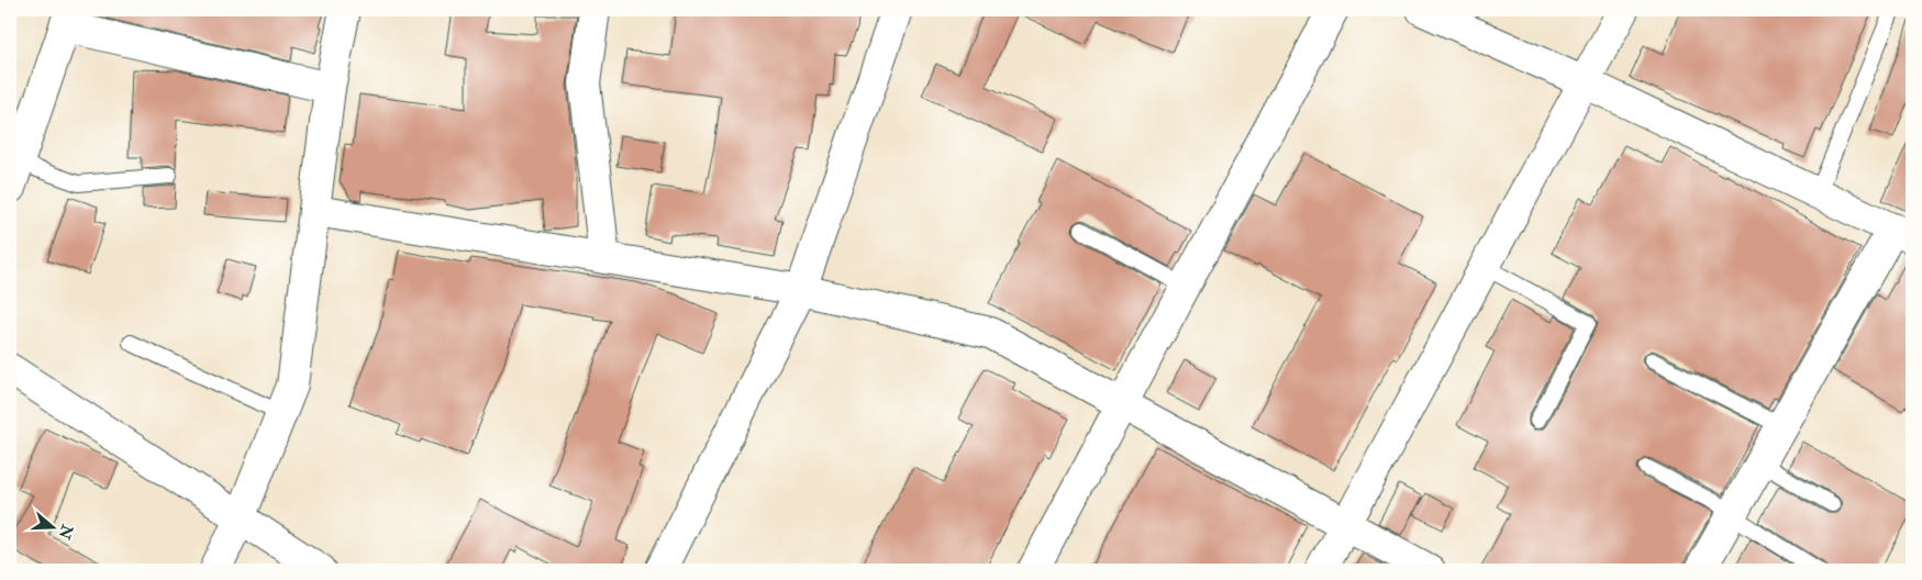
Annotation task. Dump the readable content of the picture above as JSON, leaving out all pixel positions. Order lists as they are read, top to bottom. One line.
{"north":"right"}
